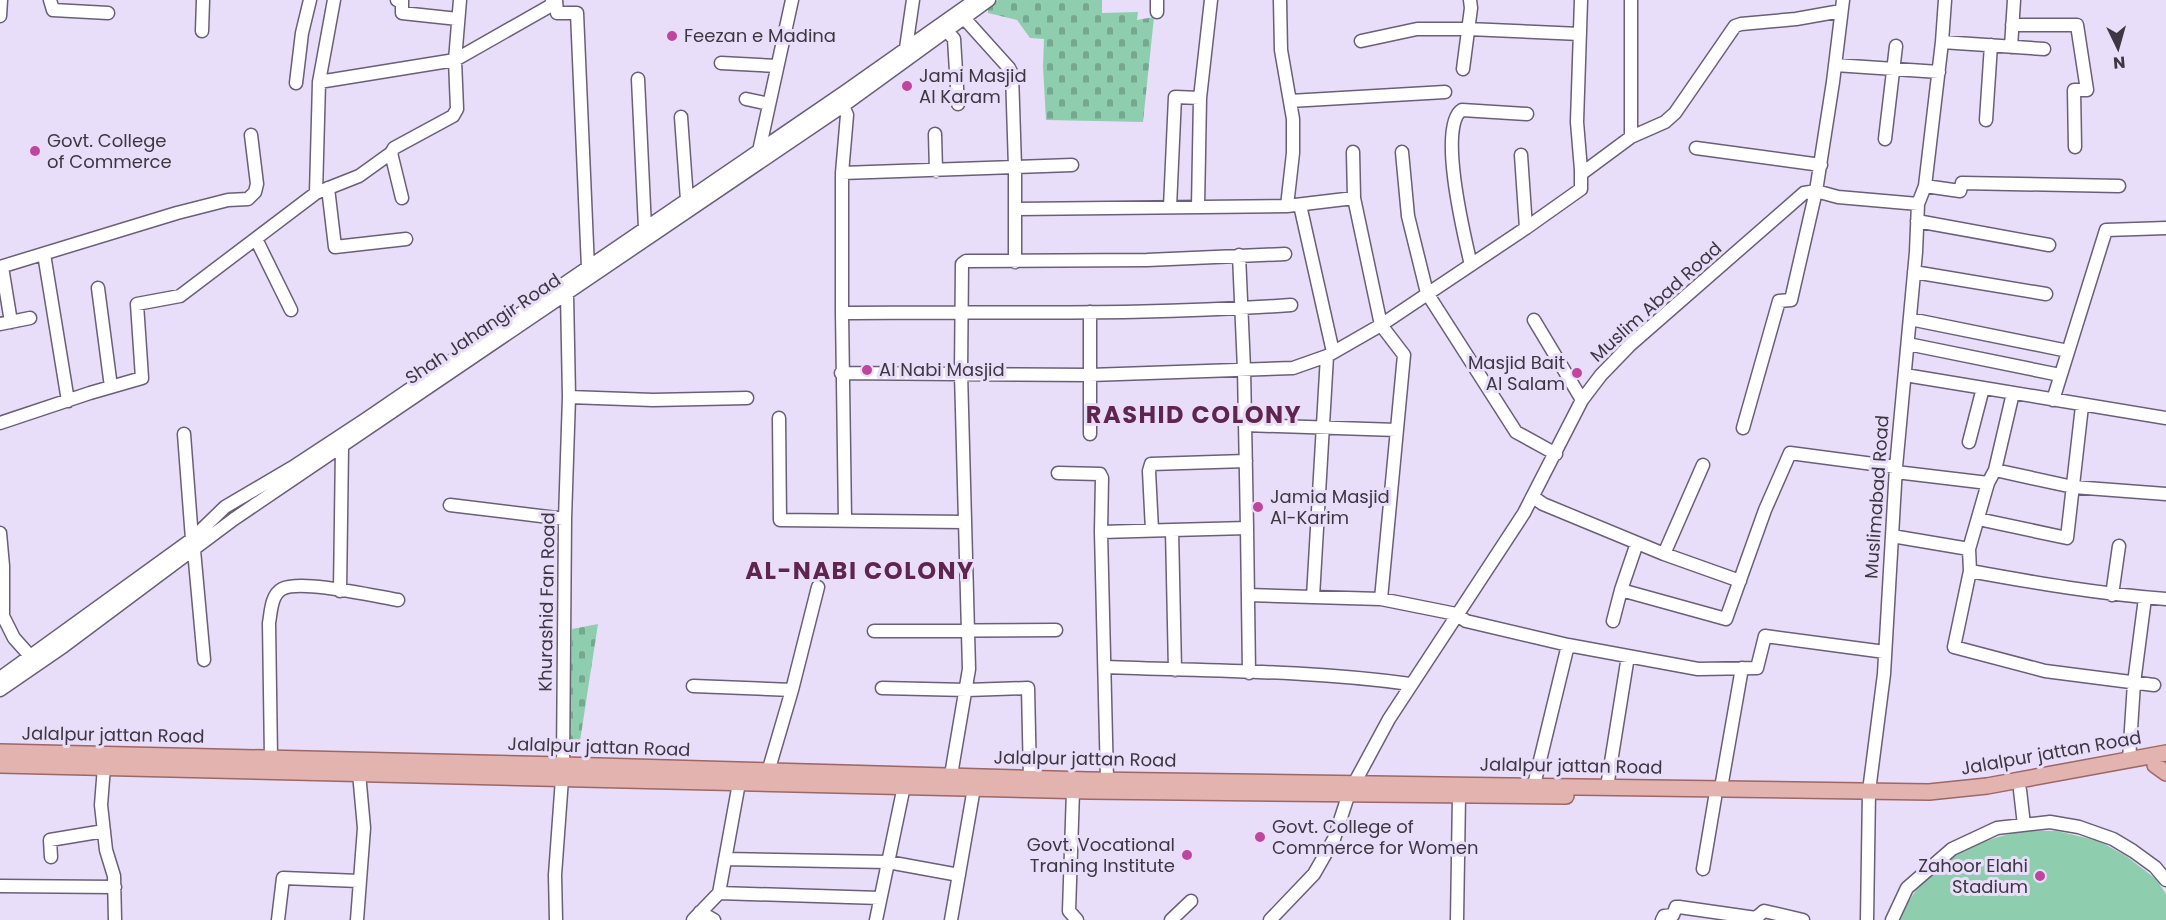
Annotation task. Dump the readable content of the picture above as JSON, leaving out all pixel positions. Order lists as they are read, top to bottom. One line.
{"streets":{"main road":["Jalalpur jattan Road"],"street":["Muslim Abad Road","Shah Jahangir Road","Muslimabad Road","Khurashid Fan Road"]},"crossings":[["Muslim Abad Road","Jalalpur jattan Road"],["Shah Jahangir Road","Khurashid Fan Road"],["Muslimabad Road","Jalalpur jattan Road"],["Khurashid Fan Road","Jalalpur jattan Road"]],"districts":["RASHID COLONY","AL-NABI COLONY"],"places":["Feezan e Madina","Jami Masjid Al Karam","Govt. College of Commerce","Al Nabi Masjid","Masjid Bait Al Salam","Jamia Masjid Al-Karim","Govt. College of Commerce for Women","Govt. Vocational Traning Institute","Zahoor Elahi Stadium"],"north":"bottom"}
